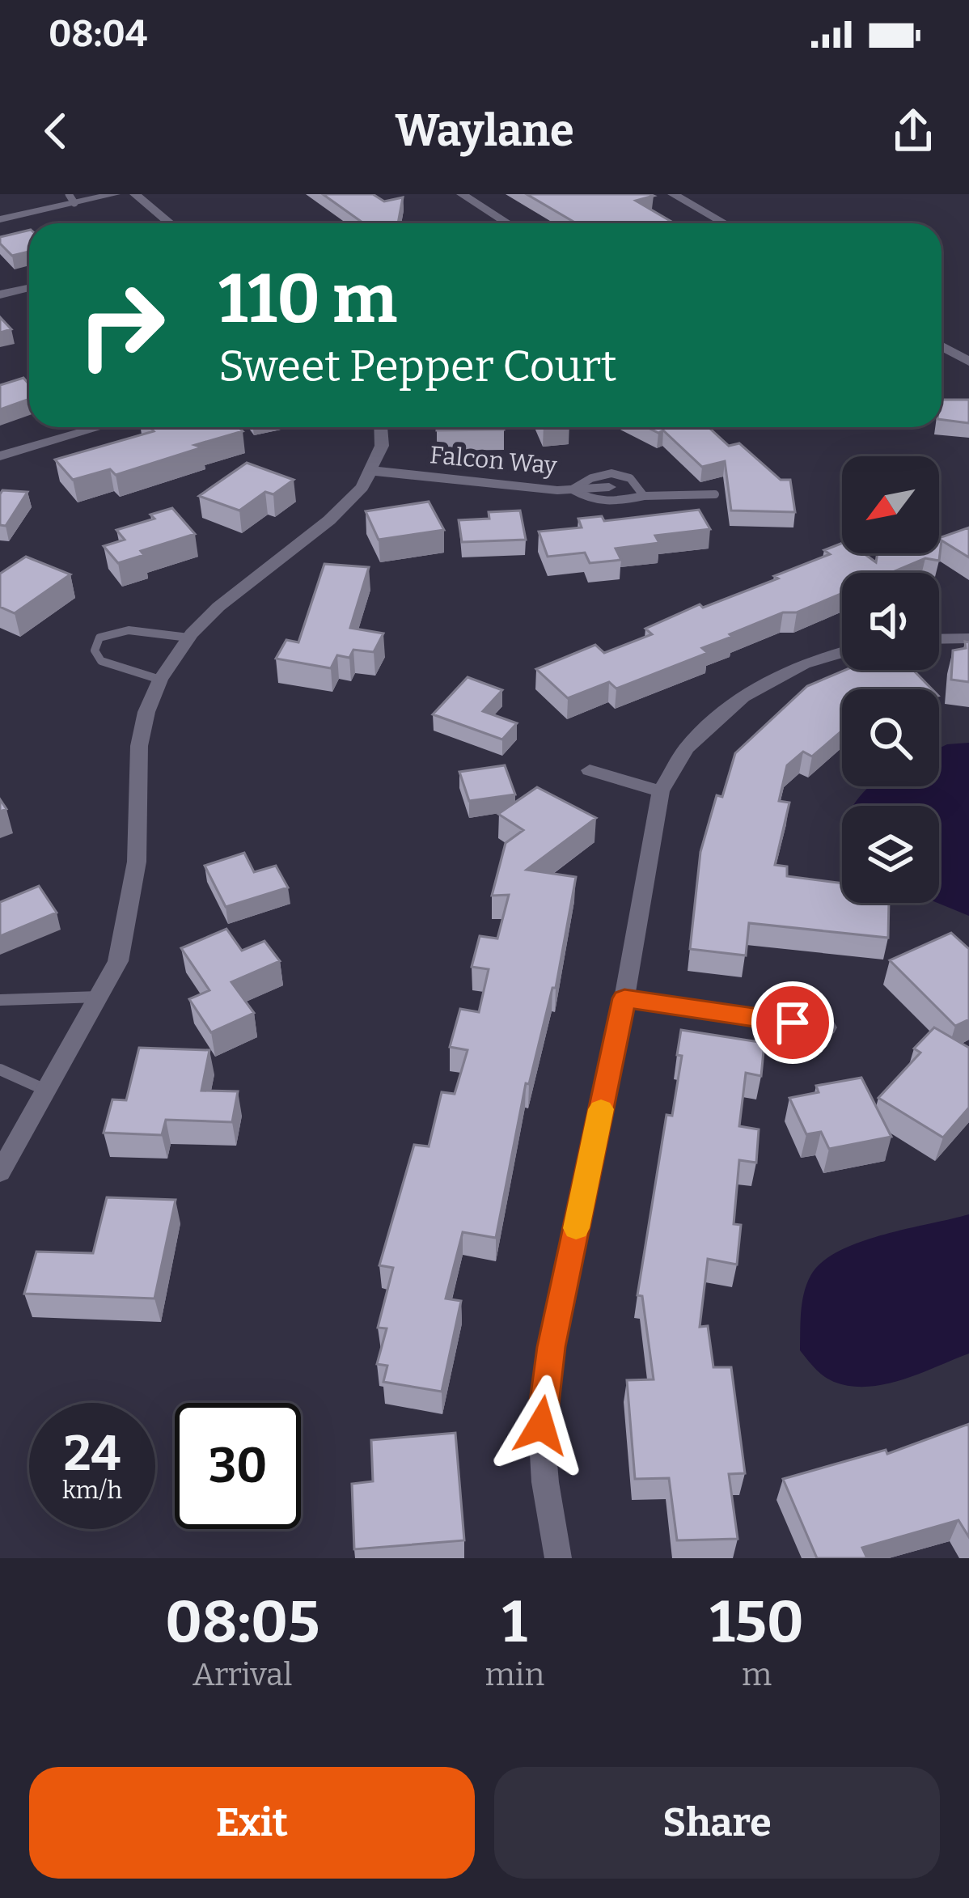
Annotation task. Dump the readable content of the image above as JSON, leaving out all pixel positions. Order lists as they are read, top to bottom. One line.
{"streets":{"street":["Falcon Way"]},"north":"bottom left","page":{"status":"08:04","header":"Waylane","turn":["110 m","Sweet Pepper Court"],"speed":"24 km/h","limit":"30","eta":["08:05","Arrival","1","min","150","m"],"buttons":["Exit","Share"]}}
